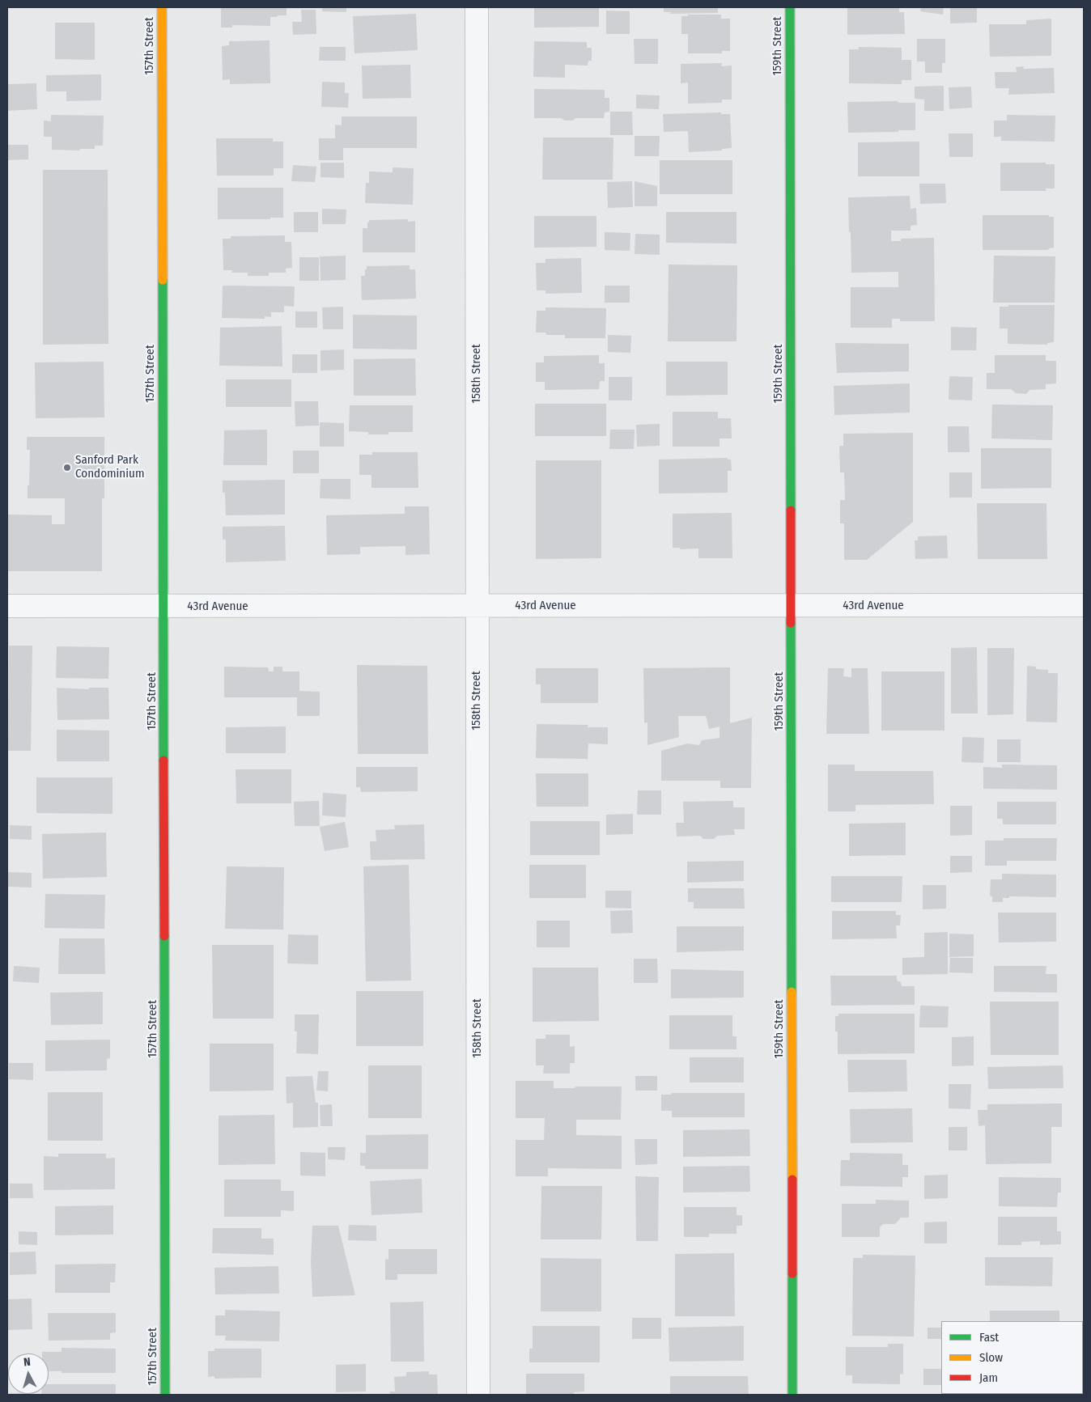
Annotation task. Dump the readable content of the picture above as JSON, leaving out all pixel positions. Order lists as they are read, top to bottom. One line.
{"streets":{"street":["157th Street","159th Street","158th Street","43rd Avenue"]},"crossings":[["157th Street","43rd Avenue"],["159th Street","43rd Avenue"],["158th Street","43rd Avenue"]],"places":["Sanford Park Condominium"],"legend":["Fast","Slow","Jam"],"north":"top"}
